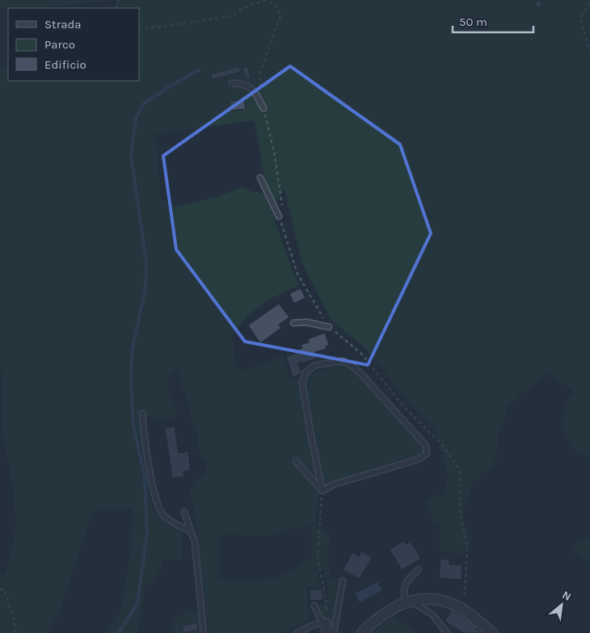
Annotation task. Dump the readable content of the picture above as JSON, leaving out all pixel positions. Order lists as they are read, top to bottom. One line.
{"legend":["Strada","Parco","Edificio"],"scale_bar":"50 m","north":"top right"}
